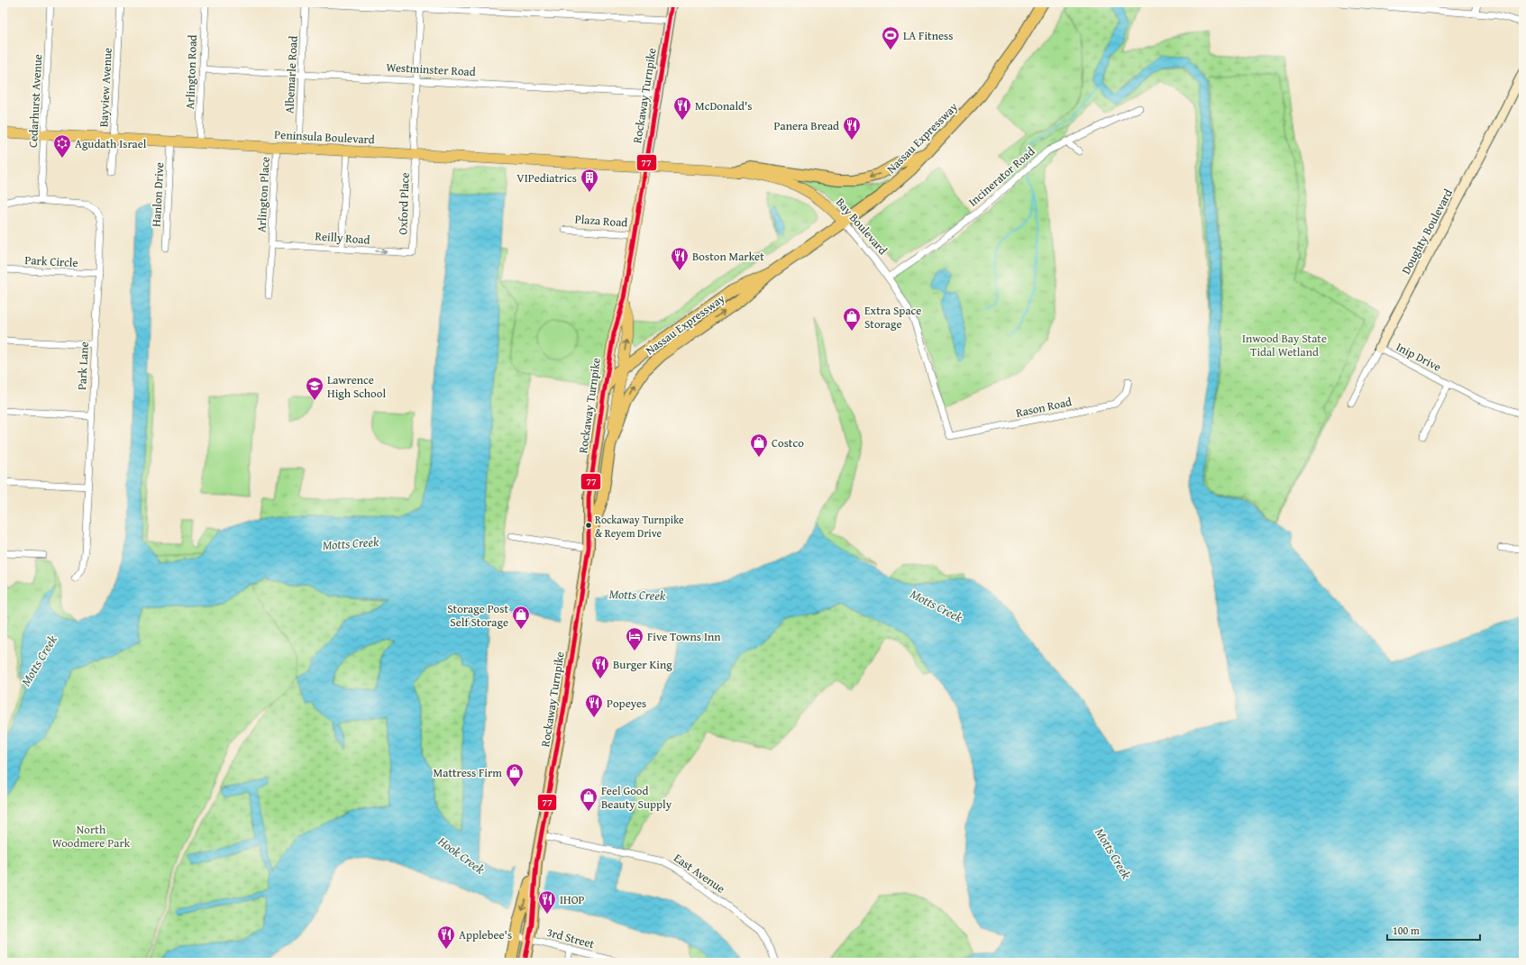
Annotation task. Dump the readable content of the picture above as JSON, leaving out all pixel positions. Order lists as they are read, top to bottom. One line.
{"streets":{"highway":["Rockaway Turnpike","Nassau Expressway"],"main road":["Peninsula Boulevard","Bay Boulevard","Doughty Boulevard"],"street":["Westminster Road","Arlington Road","Albemarle Road","Bayview Avenue","Cedarhurst Avenue","Incinerator Road","Hanlon Drive","Arlington Place","Oxford Place","Plaza Road","Reilly Road","Park Circle","Inip Drive","Park Lane","Rason Road","East Avenue","3rd Street"]},"crossings":[["Westminster Road","Arlington Road"],["Westminster Road","Albemarle Road"],["Westminster Road","Rockaway Turnpike"],["Westminster Road","Oxford Place"],["Arlington Road","Peninsula Boulevard"],["Albemarle Road","Peninsula Boulevard"],["Bayview Avenue","Peninsula Boulevard"],["Rockaway Turnpike","Peninsula Boulevard"],["Rockaway Turnpike","Nassau Expressway"],["Rockaway Turnpike","Plaza Road"],["Rockaway Turnpike","Bay Boulevard"],["Rockaway Turnpike","East Avenue"],["Cedarhurst Avenue","Peninsula Boulevard"],["Cedarhurst Avenue","Park Lane"],["Peninsula Boulevard","Hanlon Drive"],["Peninsula Boulevard","Arlington Place"],["Peninsula Boulevard","Oxford Place"],["Peninsula Boulevard","Bay Boulevard"],["Nassau Expressway","Bay Boulevard"],["Incinerator Road","Bay Boulevard"],["Arlington Place","Reilly Road"],["Oxford Place","Reilly Road"],["Bay Boulevard","Rason Road"],["Doughty Boulevard","Inip Drive"],["Park Circle","Park Lane"]],"one_way":["Reilly Road"],"water":["Motts Creek","Hook Creek"],"parks":["Inwood Bay State Tidal Wetland","North Woodmere Park"],"places":{"sports":["LA Fitness"],"restaurant":["McDonald's","Panera Bread","Boston Market","Burger King","Popeyes","IHOP","Applebee's"],"synagogue":["Agudath Israel"],"building":["VIPediatrics"],"shop":["Extra Space Storage","Costco","Storage Post Self Storage","Mattress Firm","Feel Good Beauty Supply"],"school or university":["Lawrence High School"],"other":["Rockaway Turnpike & Reyem Drive"],"hotel":["Five Towns Inn"]},"lines":["transit line 77"],"scale_bar":"100 m"}
